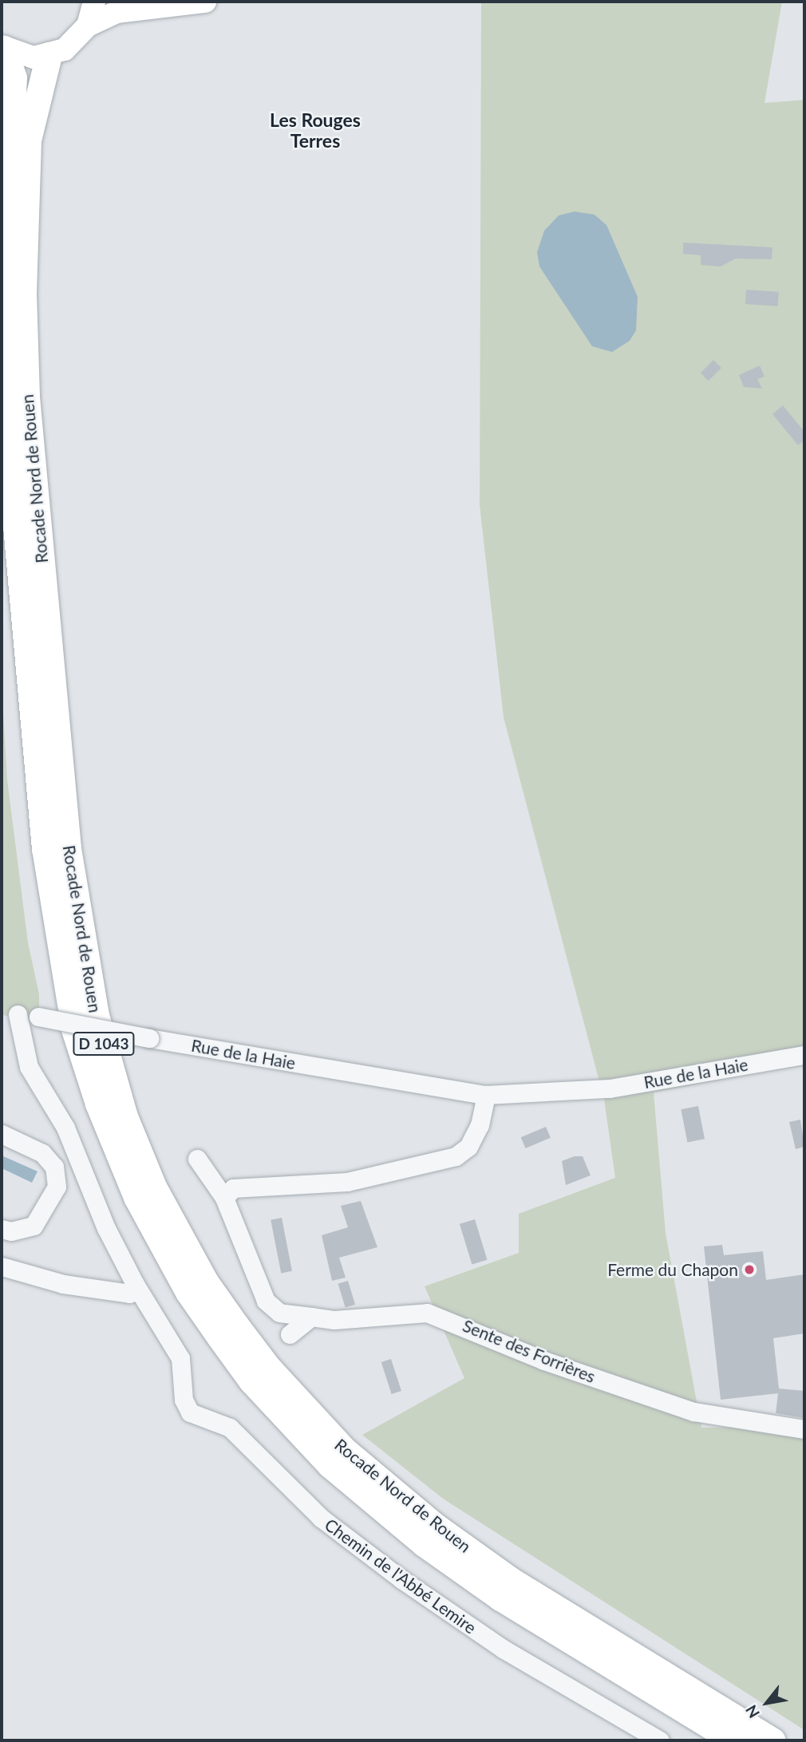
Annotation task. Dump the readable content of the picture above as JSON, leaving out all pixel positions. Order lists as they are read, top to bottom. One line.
{"streets":{"highway":["Rocade Nord de Rouen","D 1043"],"street":["Rue de la Haie","Sente des Forrières","Chemin de l'Abbé Lemire"]},"crossings":[["Rue de la Haie","Chemin de l'Abbé Lemire"]],"districts":["Les Rouges Terres"],"places":["Ferme du Chapon"],"north":"bottom left"}
